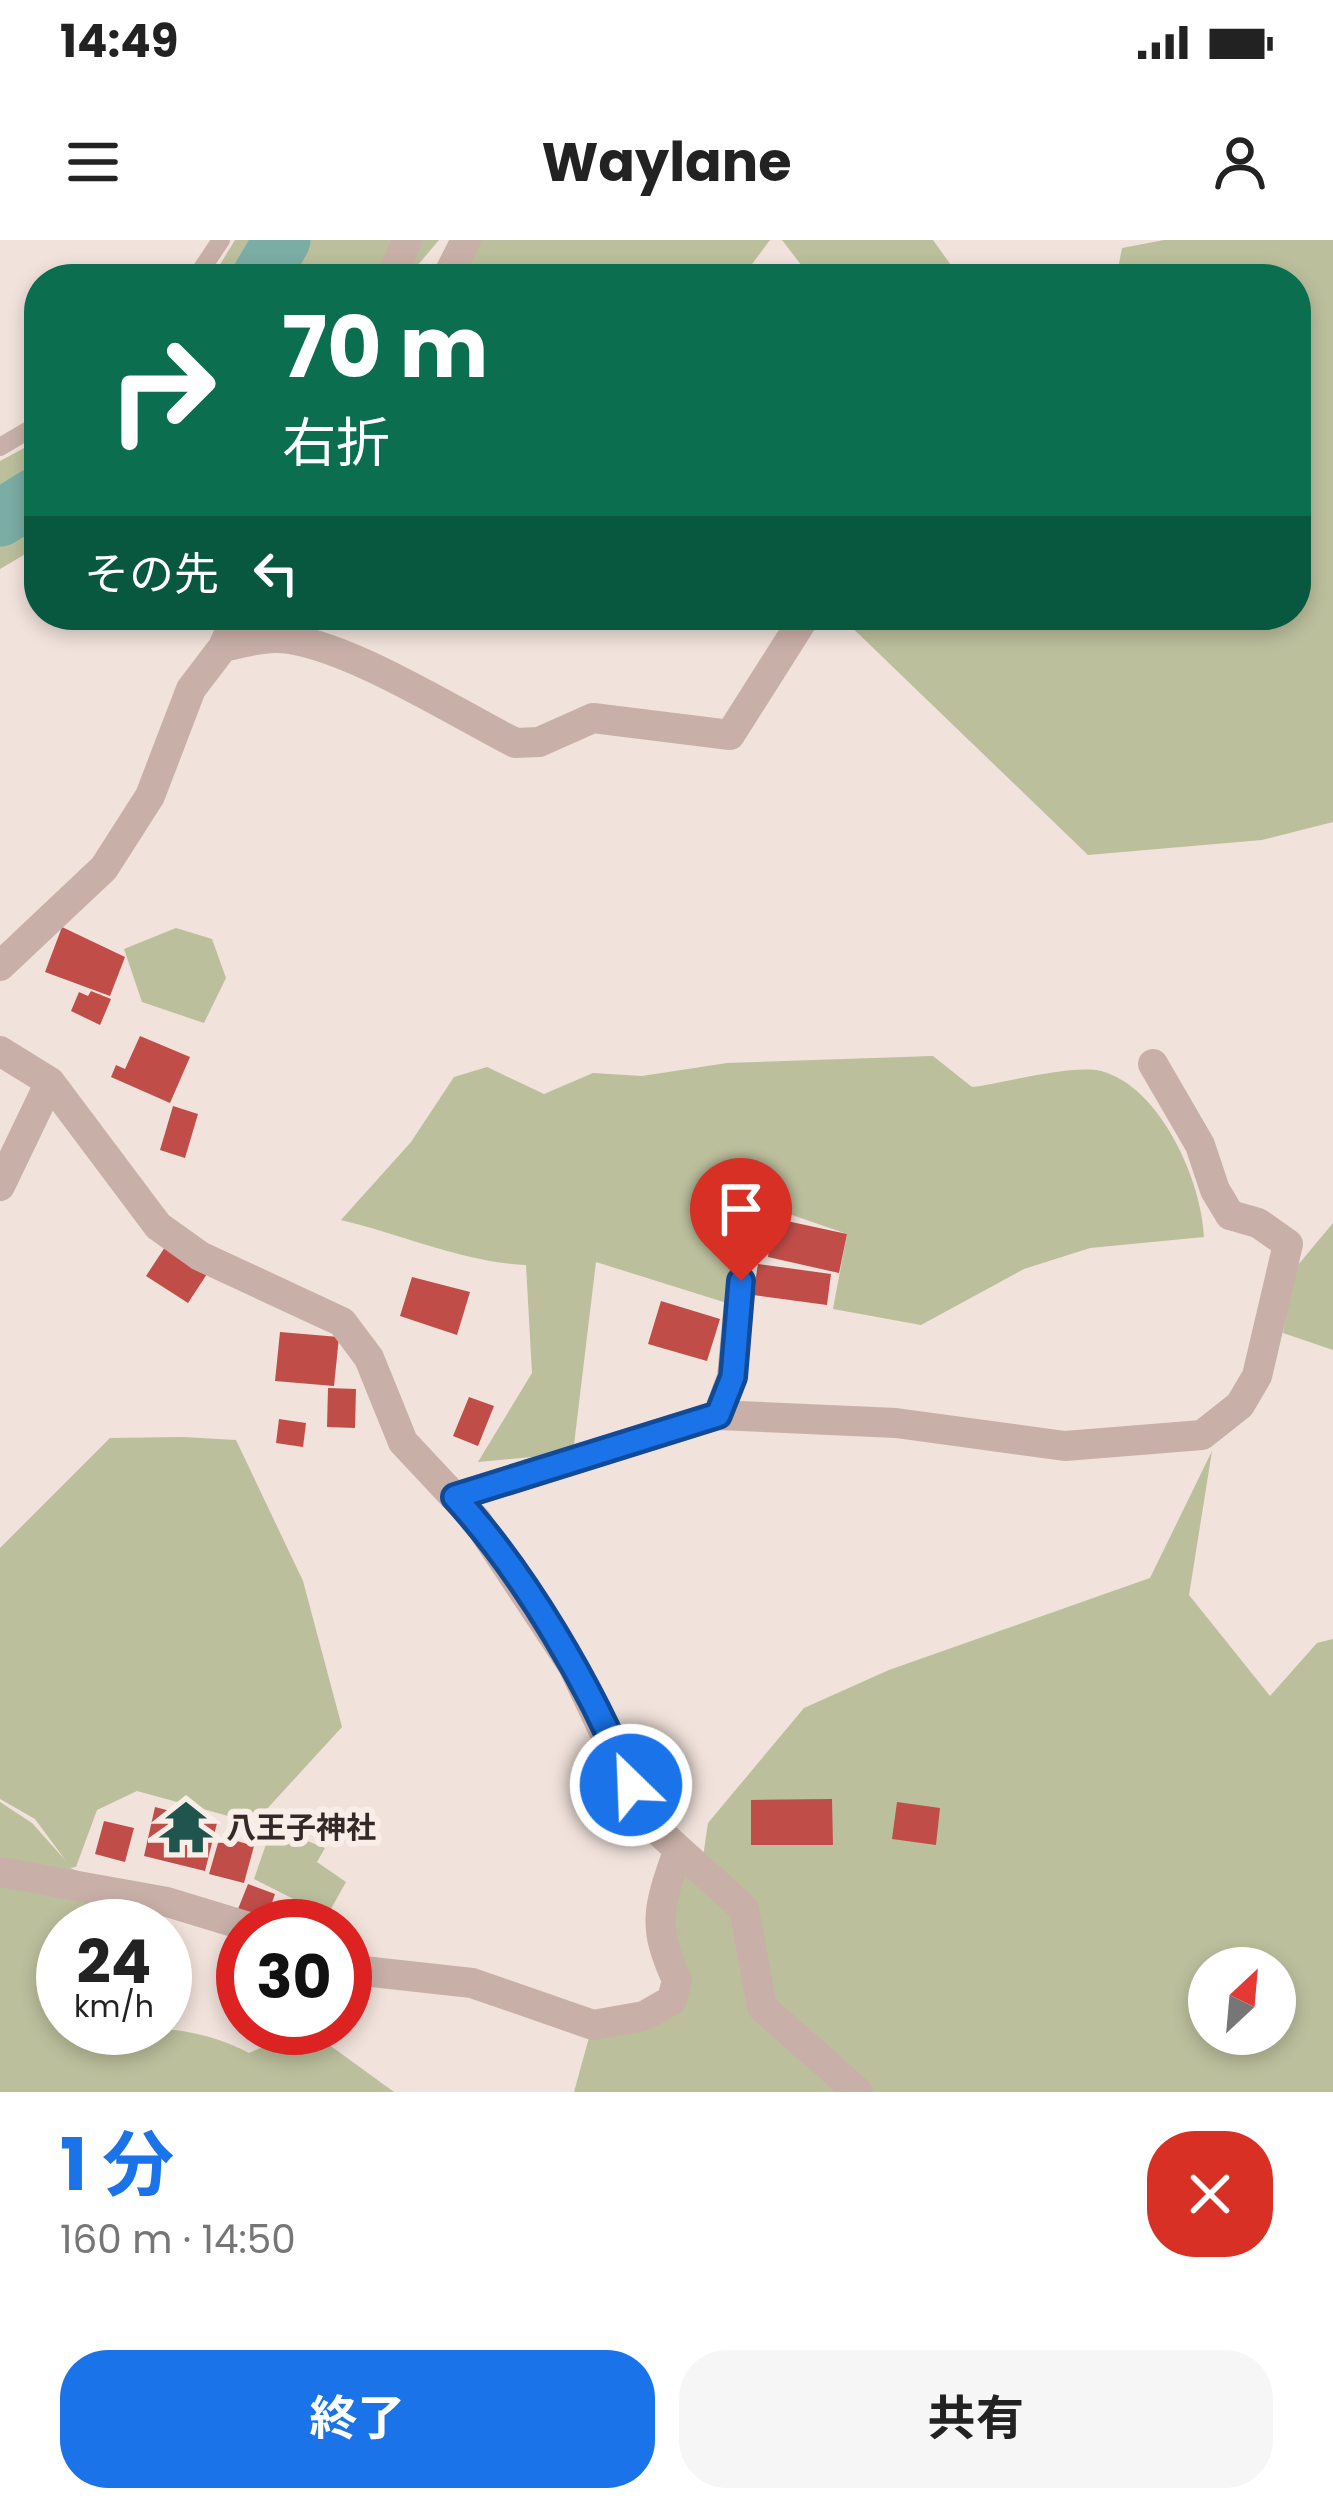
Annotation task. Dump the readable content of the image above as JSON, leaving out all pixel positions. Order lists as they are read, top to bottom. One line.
{"places":{"temple":["八王子神社"]},"north":"top right","page":{"status":"14:49","header":"Waylane","turn":["70 m","右折"],"then":"その先","speed":"24 km/h","limit":"30","heading":["1 分","160 m · 14:50"],"buttons":["終了","共有"]}}
